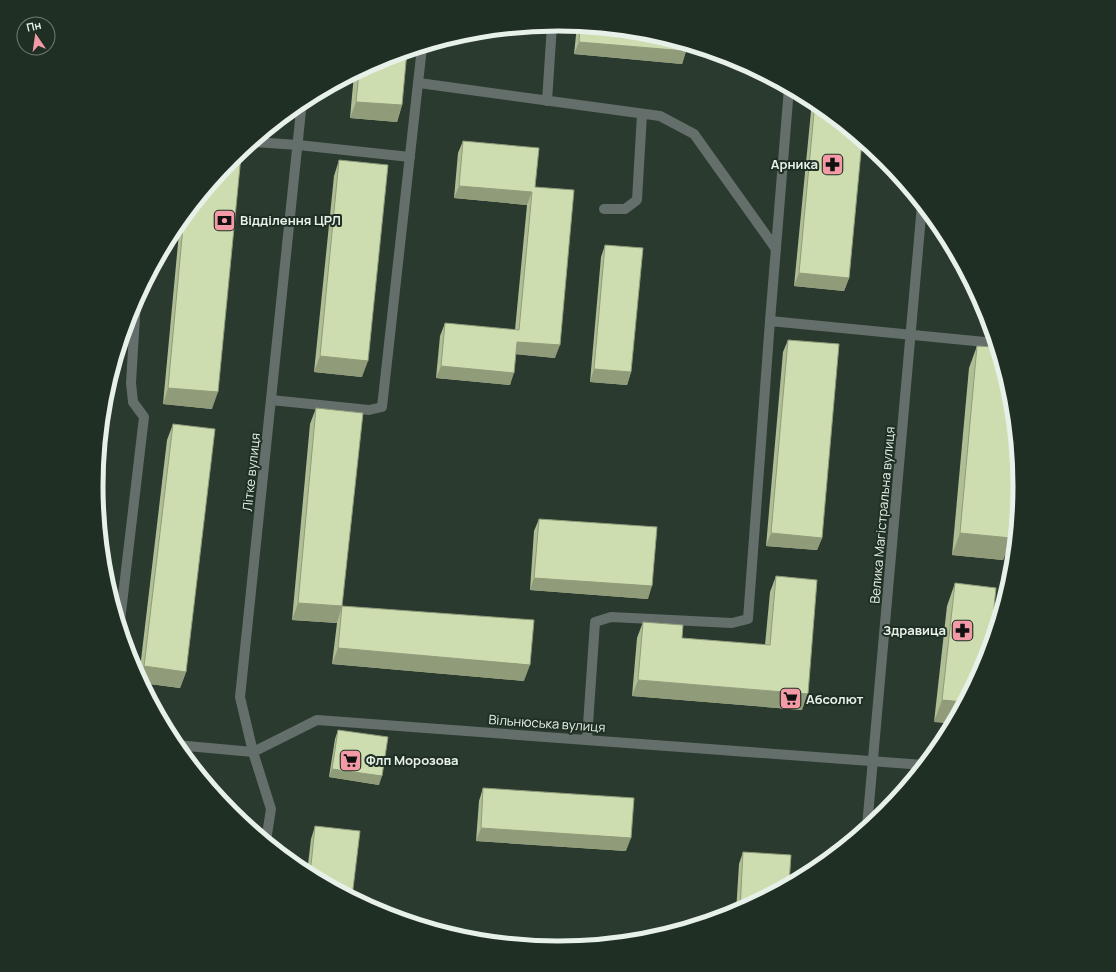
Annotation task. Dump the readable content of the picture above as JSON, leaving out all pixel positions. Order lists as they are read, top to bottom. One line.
{"streets":{"street":["Літке вулиця","Велика Магістральна вулиця","Вільнюська вулиця"]},"crossings":[["Літке вулиця","Вільнюська вулиця"],["Велика Магістральна вулиця","Вільнюська вулиця"]],"places":{"pharmacy":["Арника","Здравица"],"bank":["Відділення ЦРЛ"],"supermarket":["Абсолют","Флп Морозова"]},"north":"top"}
